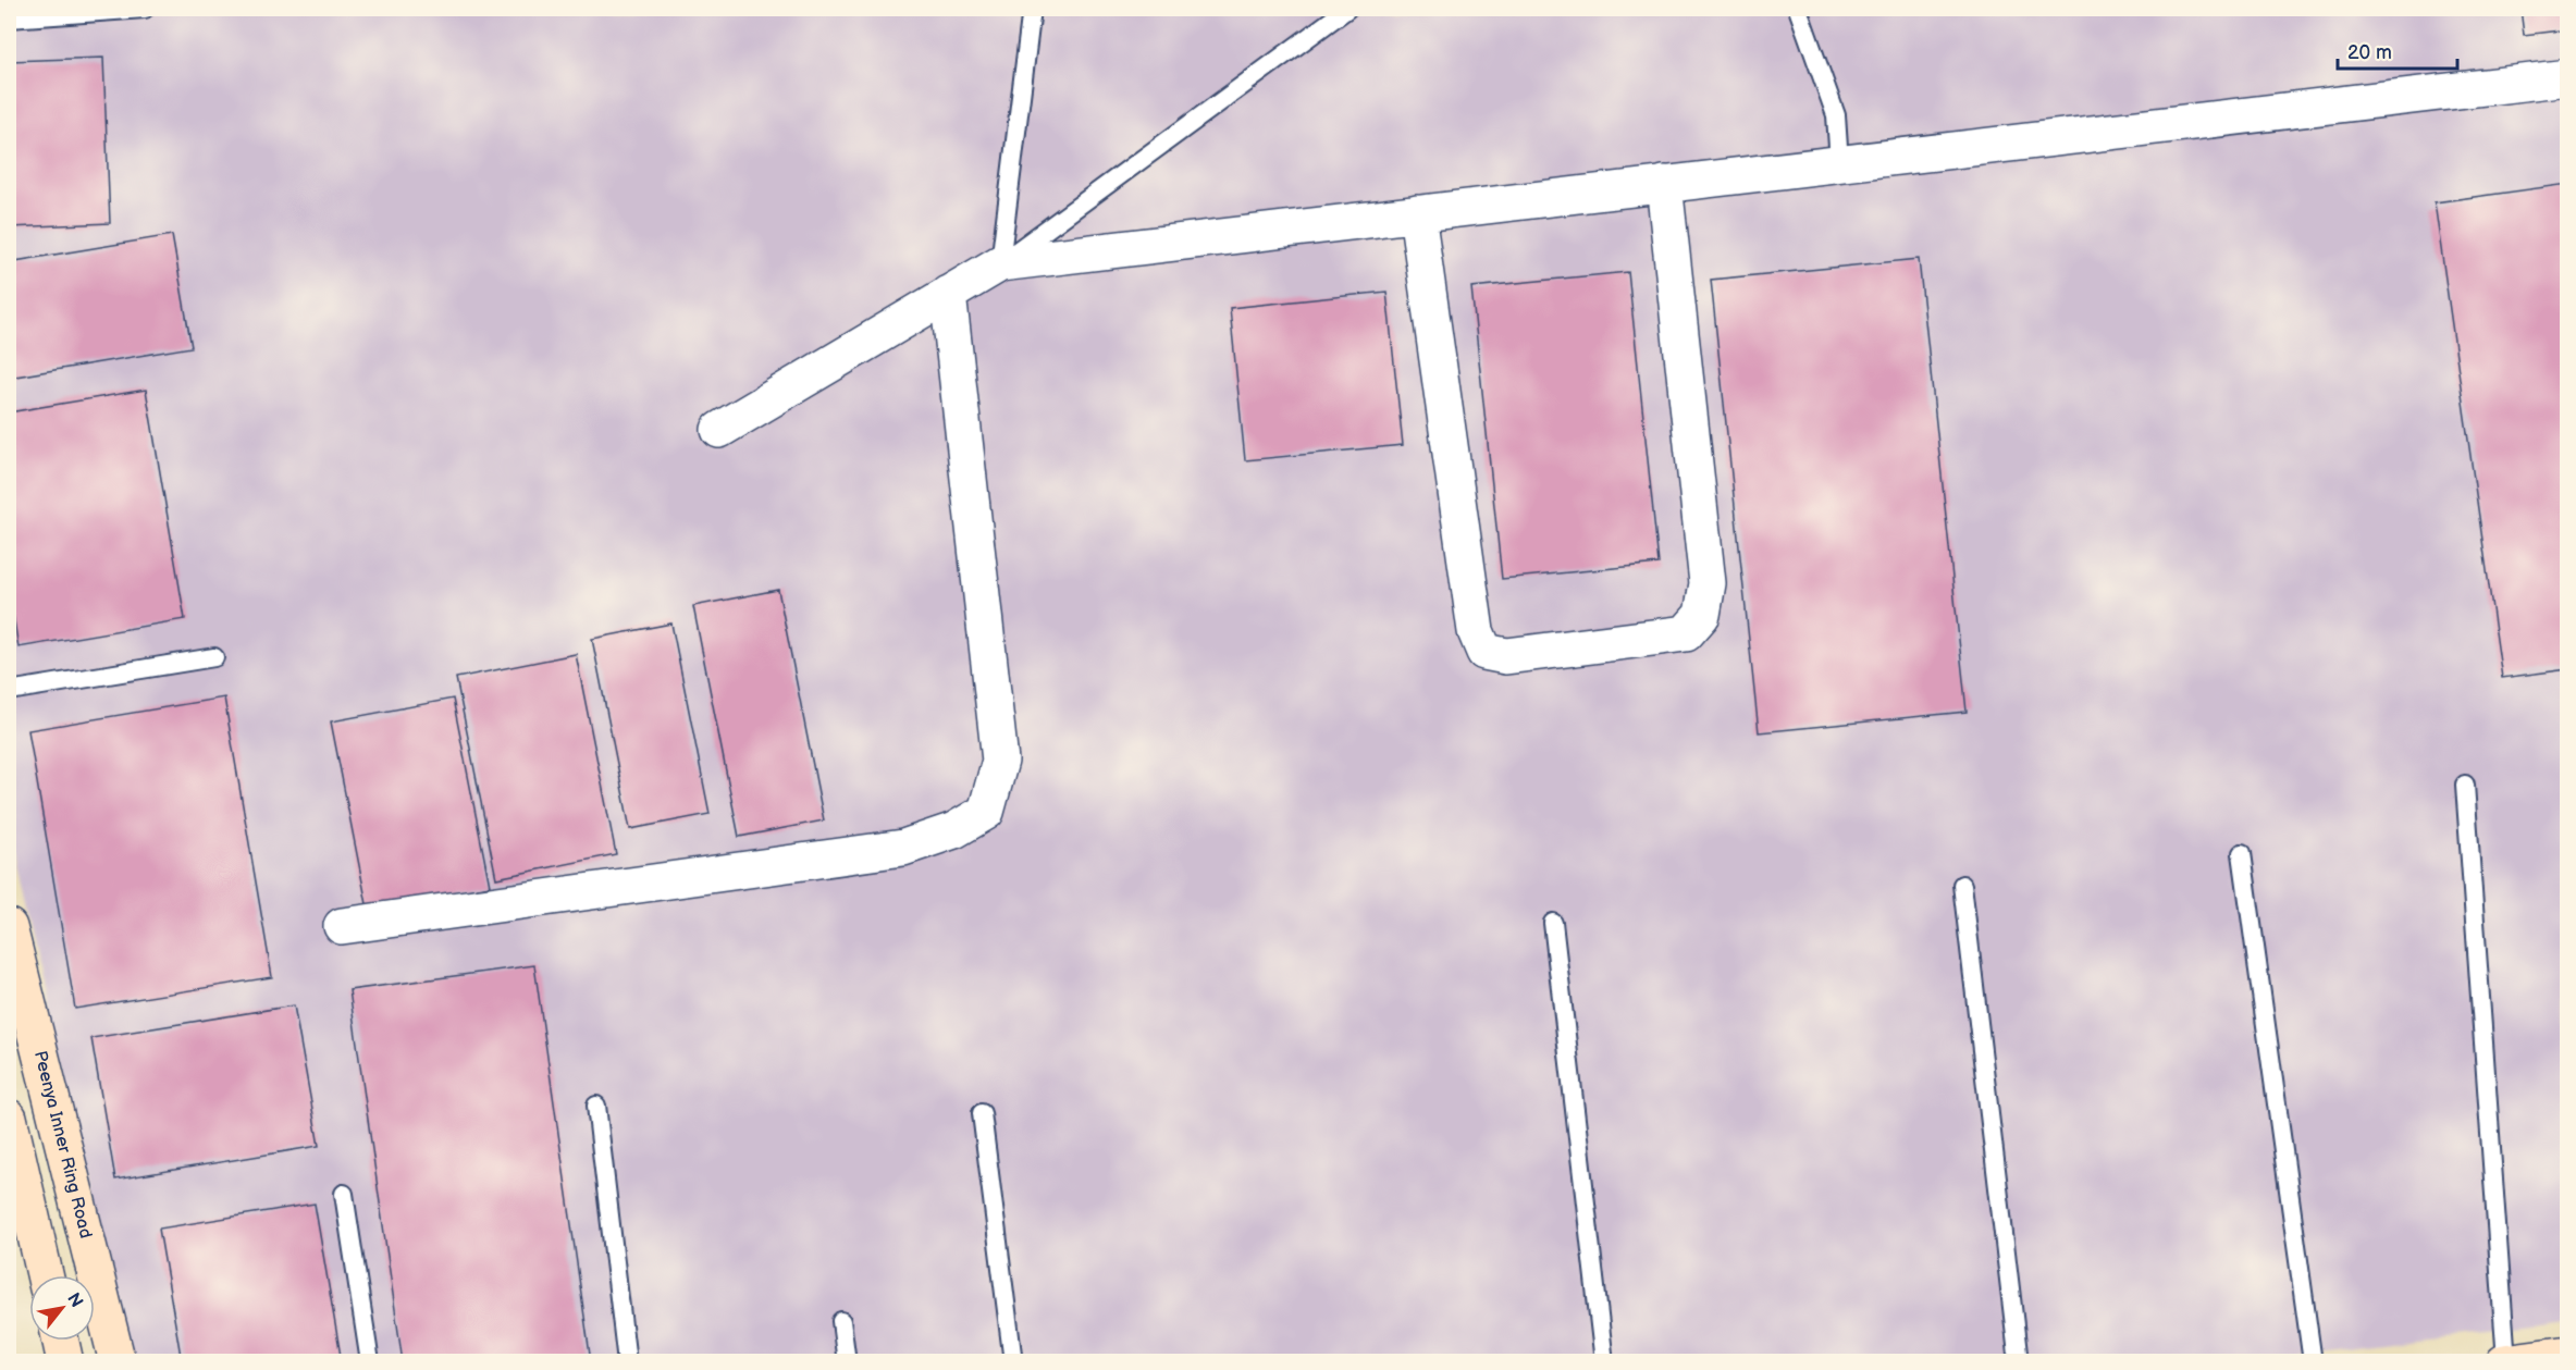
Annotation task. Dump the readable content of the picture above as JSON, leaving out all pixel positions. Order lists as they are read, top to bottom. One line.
{"streets":{"main road":["Peenya Inner Ring Road"]},"scale_bar":"20 m","north":"top right"}
